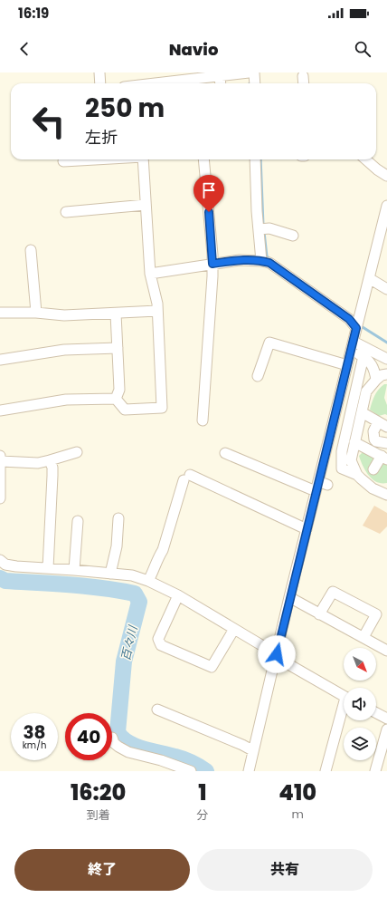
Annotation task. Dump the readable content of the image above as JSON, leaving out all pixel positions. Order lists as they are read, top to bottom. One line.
{"water":["百々川"],"north":"bottom right","page":{"status":"16:19","header":"Navio","turn":["250 m","左折"],"speed":"38 km/h","limit":"40","eta":["16:20","到着","1","分","410","m"],"buttons":["終了","共有"]}}
